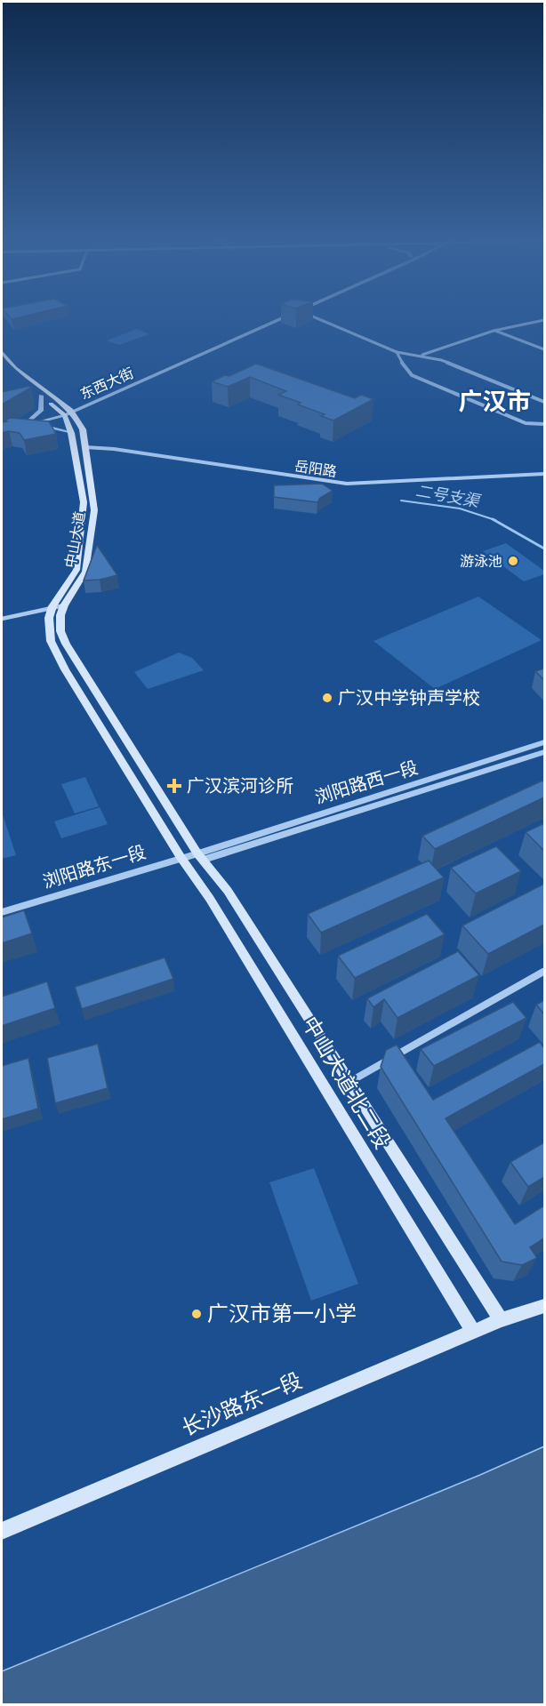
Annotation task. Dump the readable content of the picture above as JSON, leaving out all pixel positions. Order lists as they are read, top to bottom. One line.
{"streets":{"main road":["中山大道","中山大道北二段","长沙路东一段"],"street":["东西大街","岳阳路","浏阳路西一段","浏阳路东一段"]},"crossings":[["东西大街","中山大道"],["岳阳路","中山大道"],["中山大道","浏阳路西一段"],["中山大道","浏阳路东一段"],["中山大道","中山大道北二段"],["浏阳路西一段","浏阳路东一段"],["浏阳路西一段","中山大道北二段"],["浏阳路东一段","中山大道北二段"],["中山大道北二段","长沙路东一段"]],"districts":["广汉市"],"water":["二号支渠"],"places":{"other":["游泳池","广汉中学钟声学校","广汉市第一小学"],"health":["广汉滨河诊所"]}}
